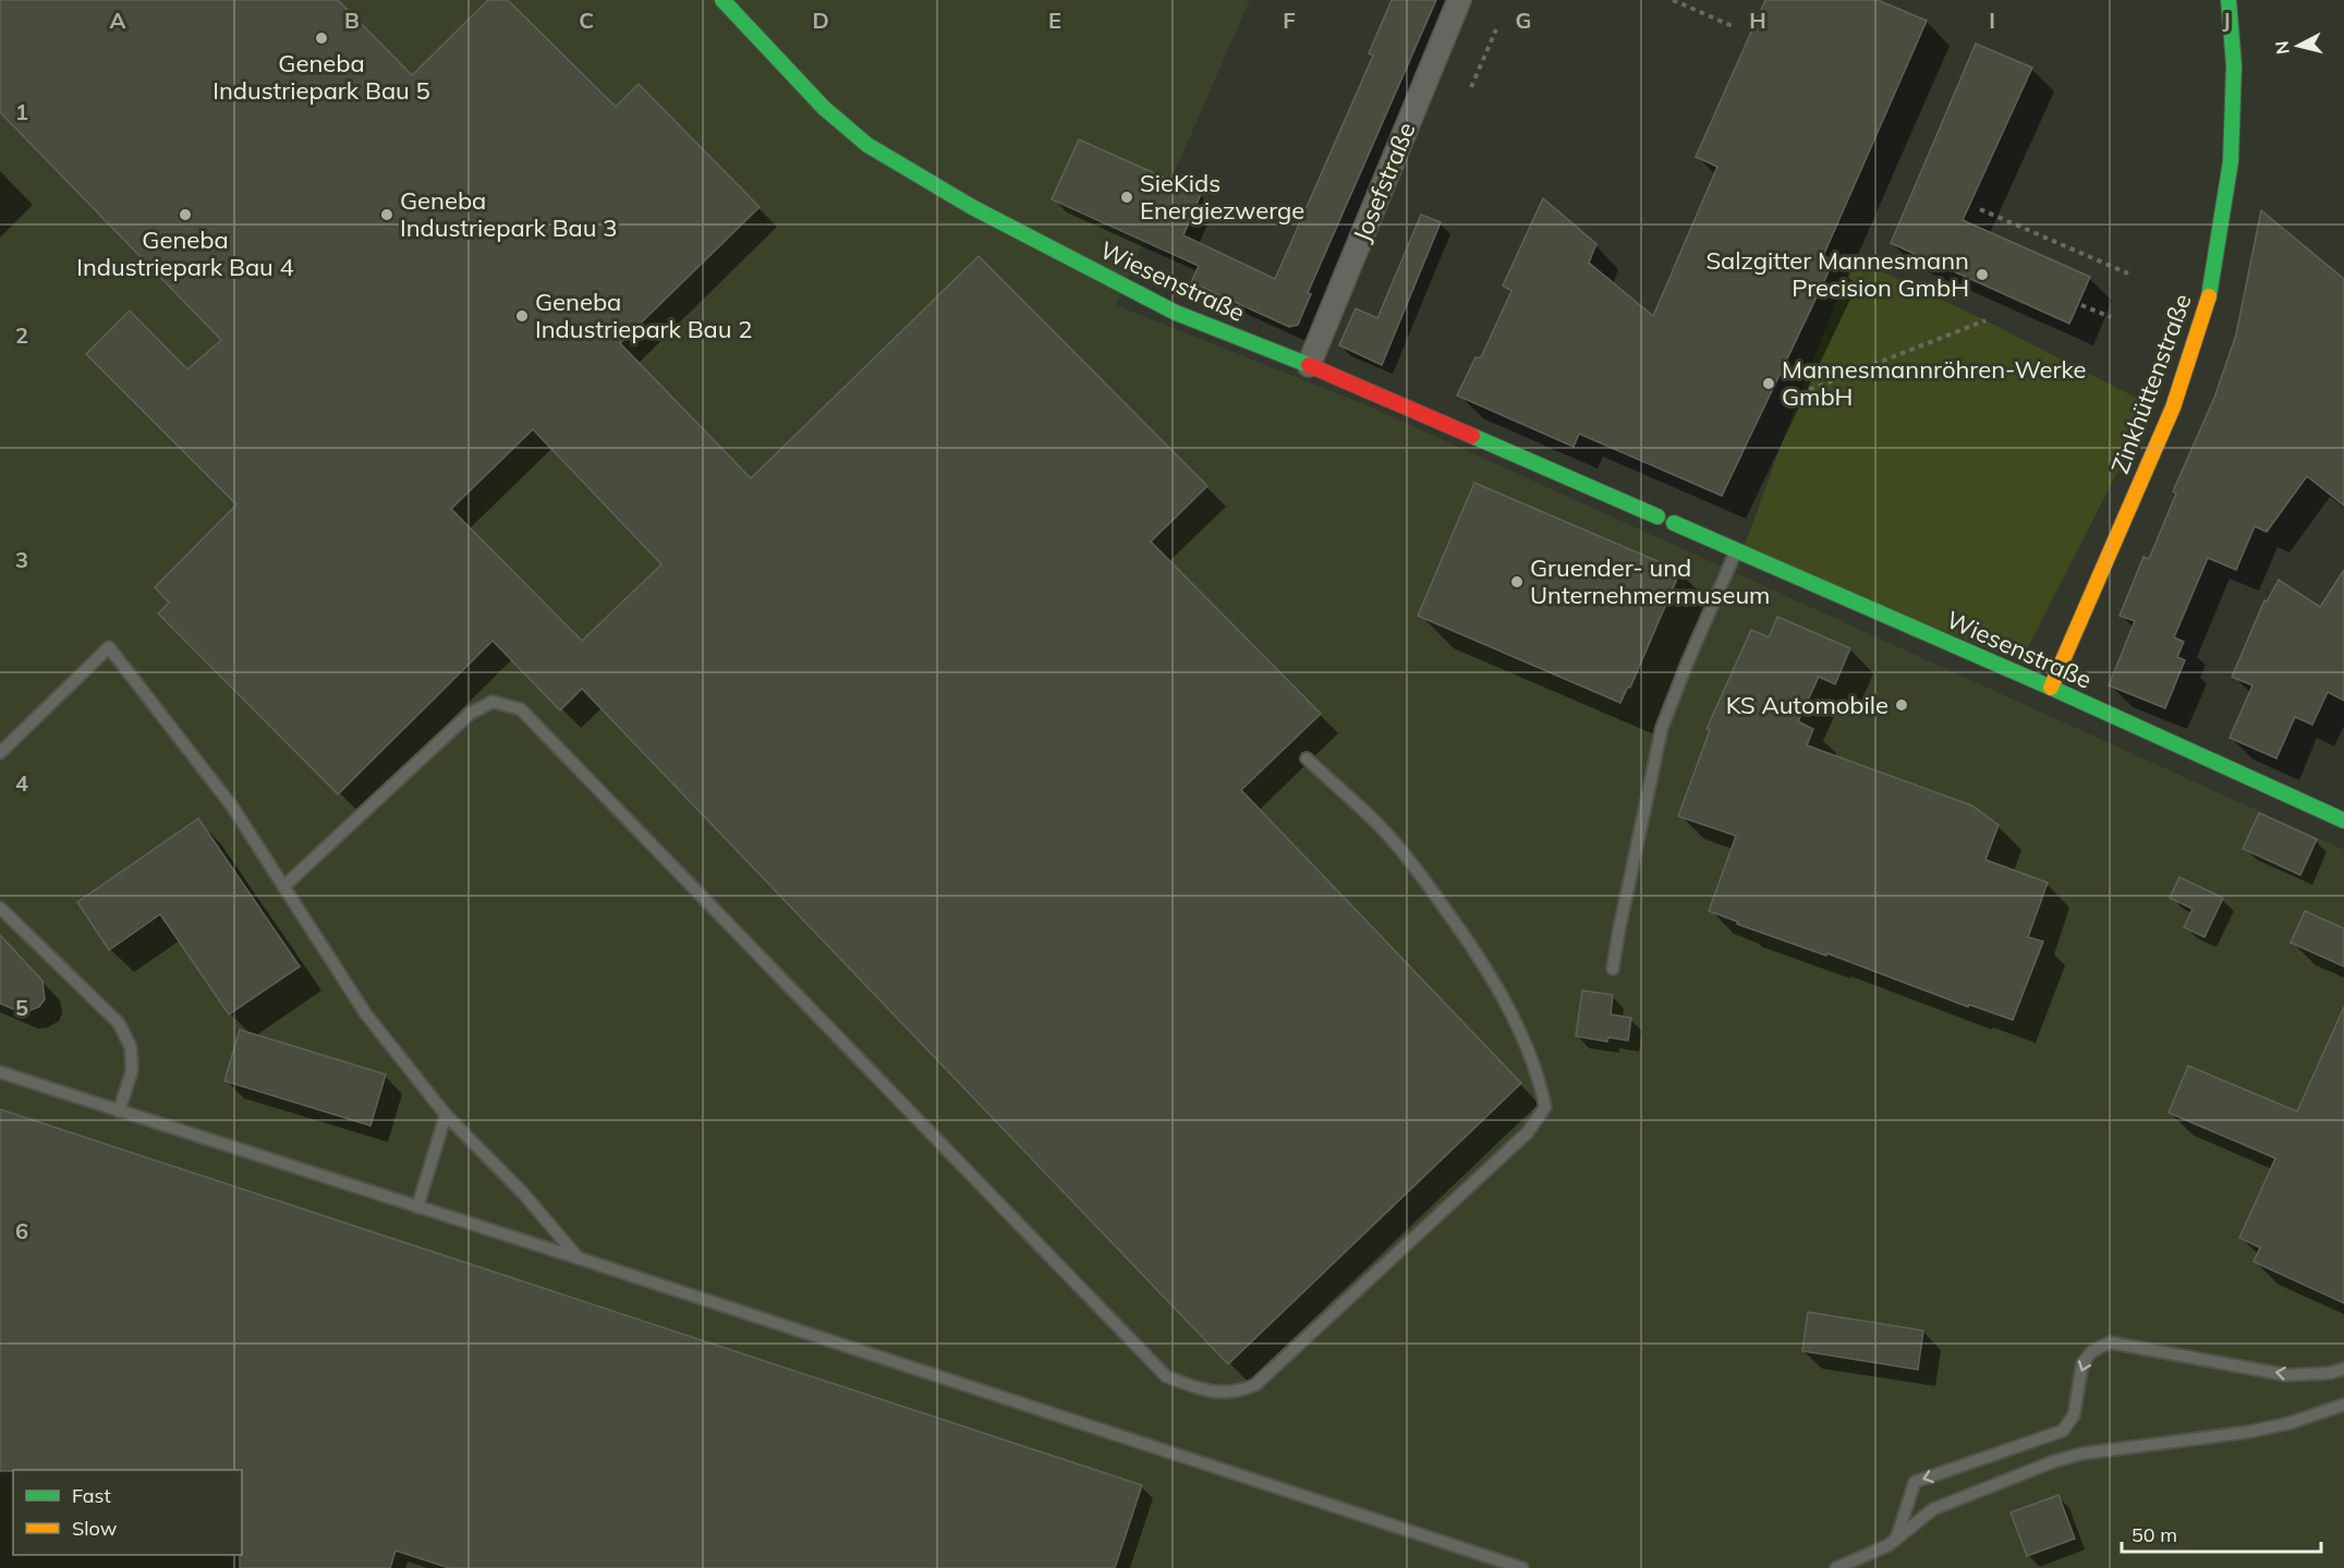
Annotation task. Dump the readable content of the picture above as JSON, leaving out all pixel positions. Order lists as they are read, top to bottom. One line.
{"streets":{"street":["Josefstraße","Wiesenstraße","Zinkhüttenstraße"]},"crossings":[["Josefstraße","Wiesenstraße"],["Wiesenstraße","Zinkhüttenstraße"]],"places":["Geneba Industriepark Bau 5","SieKids Energiezwerge","Geneba Industriepark Bau 4","Geneba Industriepark Bau 3","Salzgitter Mannesmann Precision GmbH","Geneba Industriepark Bau 2","Mannesmannröhren-Werke GmbH","Gruender- und Unternehmermuseum","KS Automobile"],"legend":["Fast","Slow"],"scale_bar":"50 m","north":"left","grid":{"columns":["A","B","C","D","E","F","G","H","I","J"],"rows":["1","2","3","4","5","6"]}}
